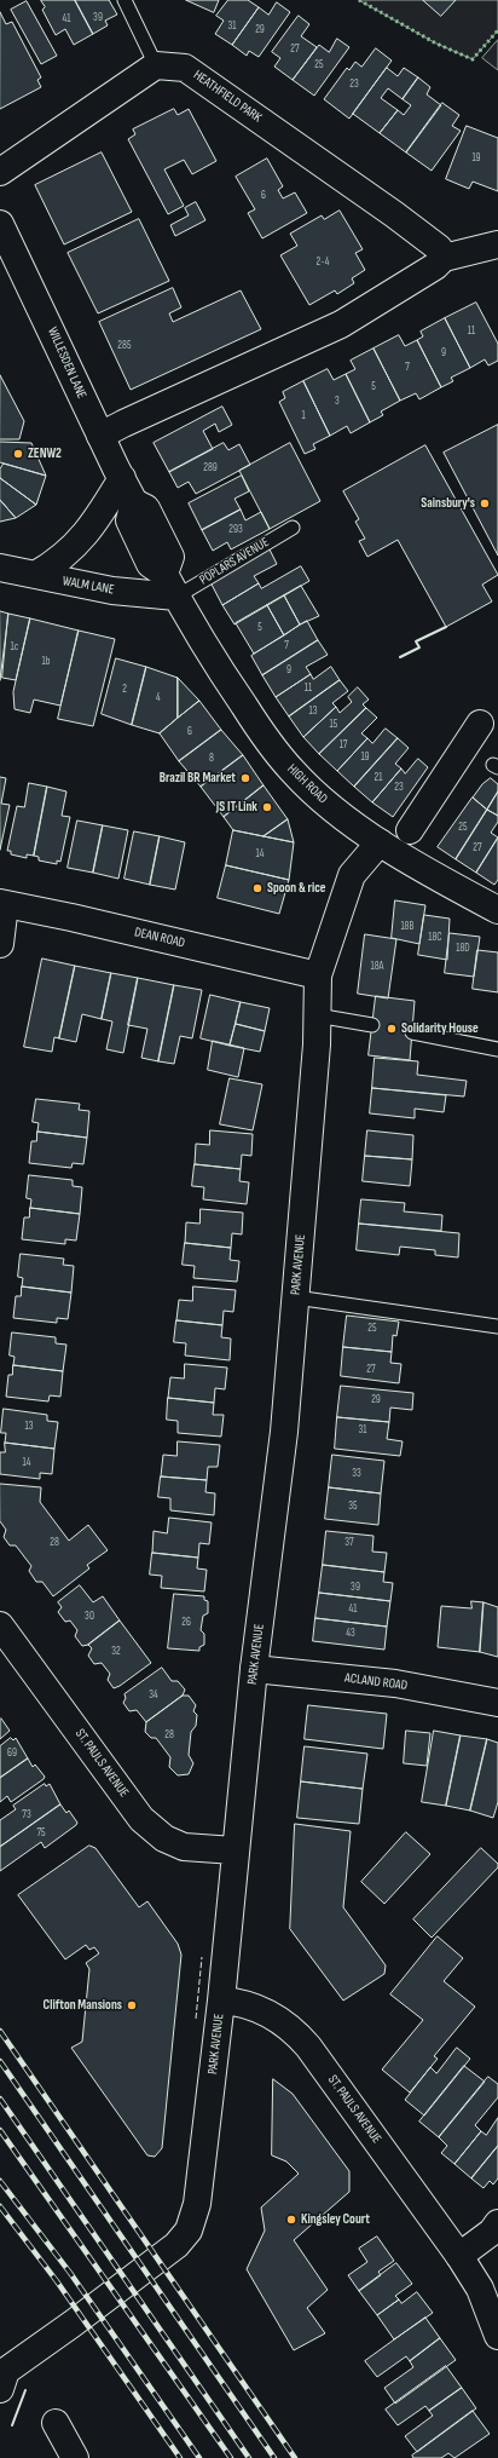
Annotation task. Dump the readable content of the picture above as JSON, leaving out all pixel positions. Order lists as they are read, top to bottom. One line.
{"streets":{"street":["HEATHFIELD PARK","WILLESDEN LANE","WALM LANE","HIGH ROAD","DEAN ROAD","PARK AVENUE","ACLAND ROAD","ST. PAULS AVENUE"],"lane":["POPLARS AVENUE"]},"crossings":[["WILLESDEN LANE","POPLARS AVENUE"],["WILLESDEN LANE","WALM LANE"],["WILLESDEN LANE","HIGH ROAD"],["POPLARS AVENUE","WALM LANE"],["POPLARS AVENUE","HIGH ROAD"],["WALM LANE","HIGH ROAD"],["HIGH ROAD","PARK AVENUE"],["DEAN ROAD","PARK AVENUE"],["PARK AVENUE","ACLAND ROAD"],["PARK AVENUE","ST. PAULS AVENUE"]],"places":["ZENW2","Sainsbury's","Brazil BR Market","JS IT Link","Spoon & rice","Solidarity House","Clifton Mansions","Kingsley Court"],"house_numbers":["39","41","31","29","27","25","23","19","6","2-4","11","285","9","7","5","3","1","289","293","5","7","1c","1b","9","11","2","4","13","15","6","17","19","8","21","23","25","27","14","18B","18C","18D","18A","25","27","29","13","31","14","33","35","28","37","39","41","30","26","43","32","34","28","69","73","75"]}
